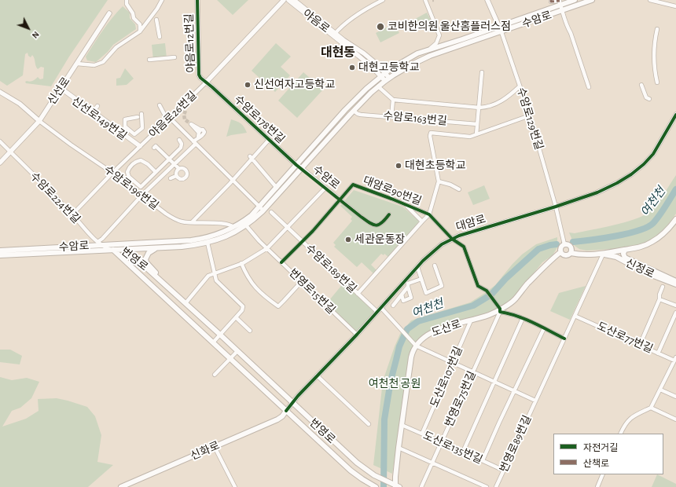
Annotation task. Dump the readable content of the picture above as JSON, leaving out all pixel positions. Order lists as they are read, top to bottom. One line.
{"streets":{"main road":["수암로","번영로","신정로","도산로","신화로"],"street":["야음로","야음로12번길","신선로","야음로26번길","신선로149번길","수암로163번길","수암로129번길","수암로178번길","수암로196번길","대암로90번길","수암로224번길","대암로","수암로189번길","번영로15번길","도산로77번길","도산로107번길","번영로75번길","번영로89번길","도산로135번길"]},"crossings":[["수암로","야음로"],["수암로","수암로163번길"],["수암로","수암로129번길"],["수암로","수암로178번길"],["수암로","수암로196번길"],["수암로","대암로90번길"],["수암로","수암로224번길"],["수암로","번영로"],["수암로","번영로15번길"],["야음로12번길","야음로26번길"],["야음로12번길","수암로178번길"],["신선로","신선로149번길"],["신선로","수암로196번길"],["신선로","수암로224번길"],["야음로26번길","신선로149번길"],["야음로26번길","수암로178번길"],["야음로26번길","수암로196번길"],["야음로26번길","수암로224번길"],["수암로129번길","대암로"],["수암로129번길","도산로"],["수암로178번길","수암로196번길"],["대암로90번길","대암로"],["대암로90번길","수암로189번길"],["대암로90번길","번영로15번길"],["대암로90번길","도산로"],["대암로90번길","번영로75번길"],["수암로224번길","번영로"],["대암로","번영로"],["대암로","수암로189번길"],["대암로","번영로15번길"],["대암로","신화로"],["번영로","신화로"],["도산로","도산로107번길"],["도산로","번영로75번길"],["도산로107번길","도산로135번길"],["번영로75번길","도산로135번길"],["번영로89번길","도산로135번길"]],"districts":["대현동"],"water":["여천천"],"parks":["여천천 공원"],"places":["코비한의원 울산홈플러스점","대현고등학교","신선여자고등학교","대현초등학교","세관운동장"],"legend":["자전거길","산책로"],"north":"bottom right"}
